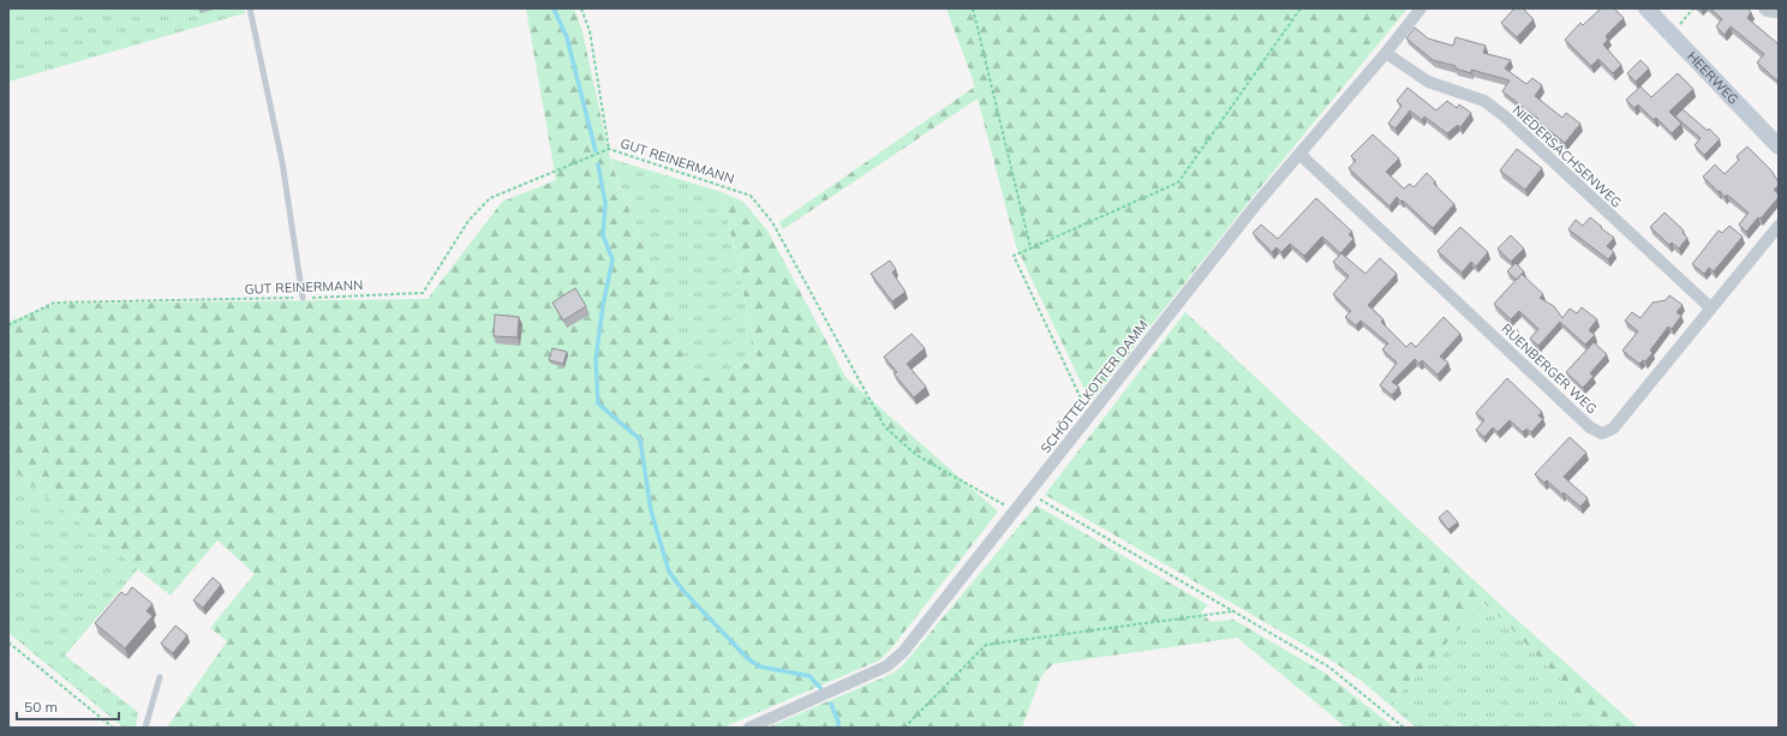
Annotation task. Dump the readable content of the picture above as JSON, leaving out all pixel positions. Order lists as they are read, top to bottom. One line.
{"streets":{"street":["HEERWEG","NIEDERSACHSENWEG","RÜENBERGER WEG","SCHÖTTELKOTTER DAMM"],"path":["GUT REINERMANN"]},"crossings":[["NIEDERSACHSENWEG","RÜENBERGER WEG"],["NIEDERSACHSENWEG","SCHÖTTELKOTTER DAMM"],["GUT REINERMANN","SCHÖTTELKOTTER DAMM"],["RÜENBERGER WEG","SCHÖTTELKOTTER DAMM"]],"scale_bar":"50 m"}
